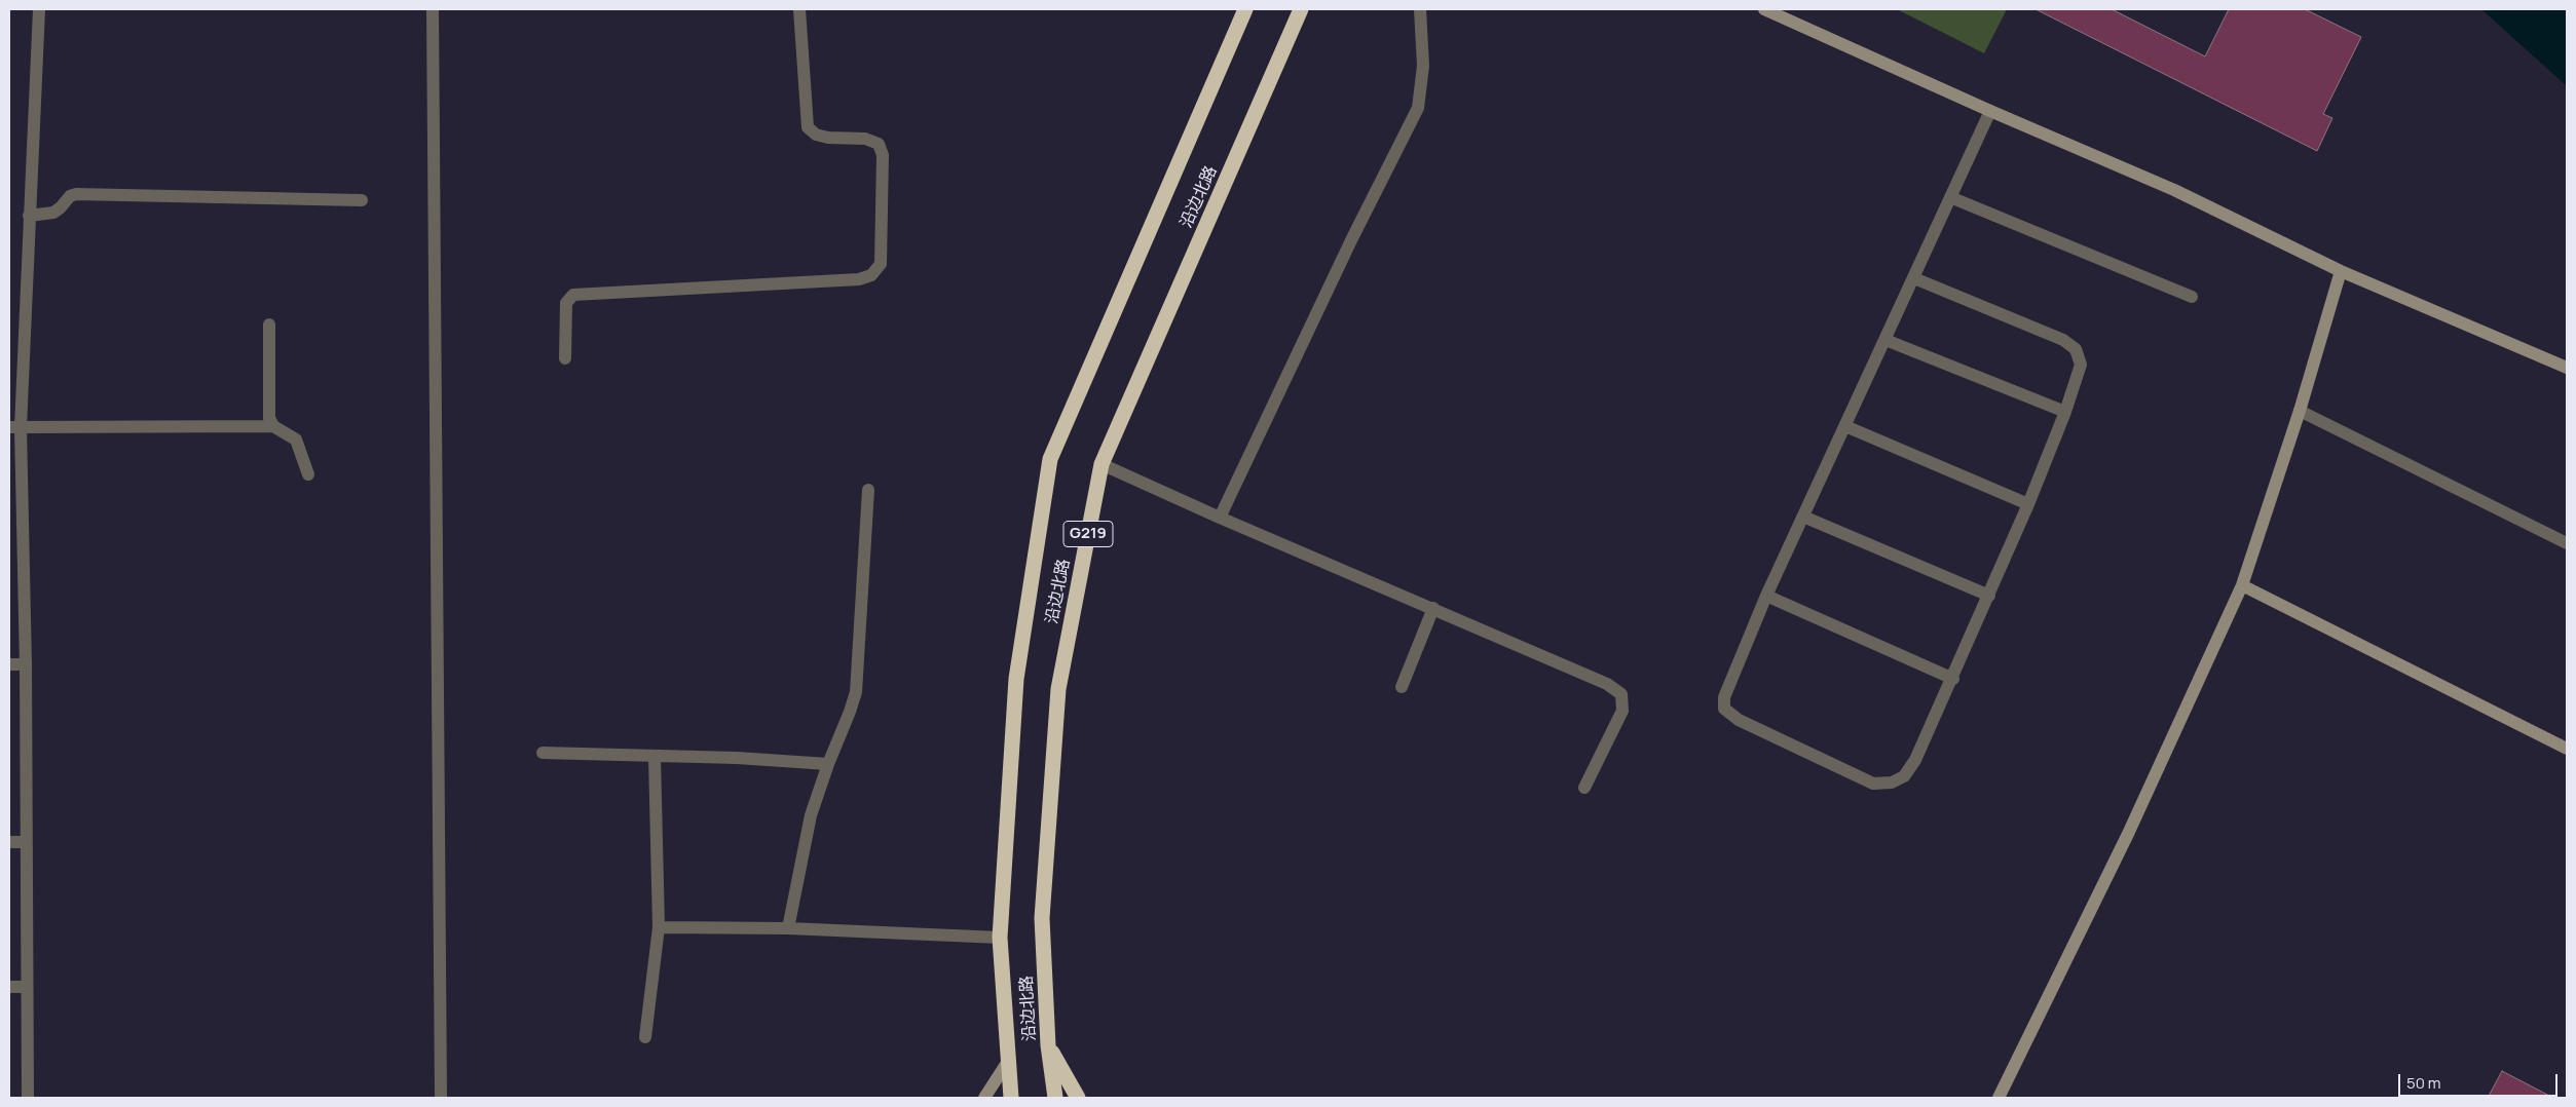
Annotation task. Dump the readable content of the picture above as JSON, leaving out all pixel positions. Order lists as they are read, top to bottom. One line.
{"streets":{"highway":["沿边北路","G219"]},"scale_bar":"50 m"}
